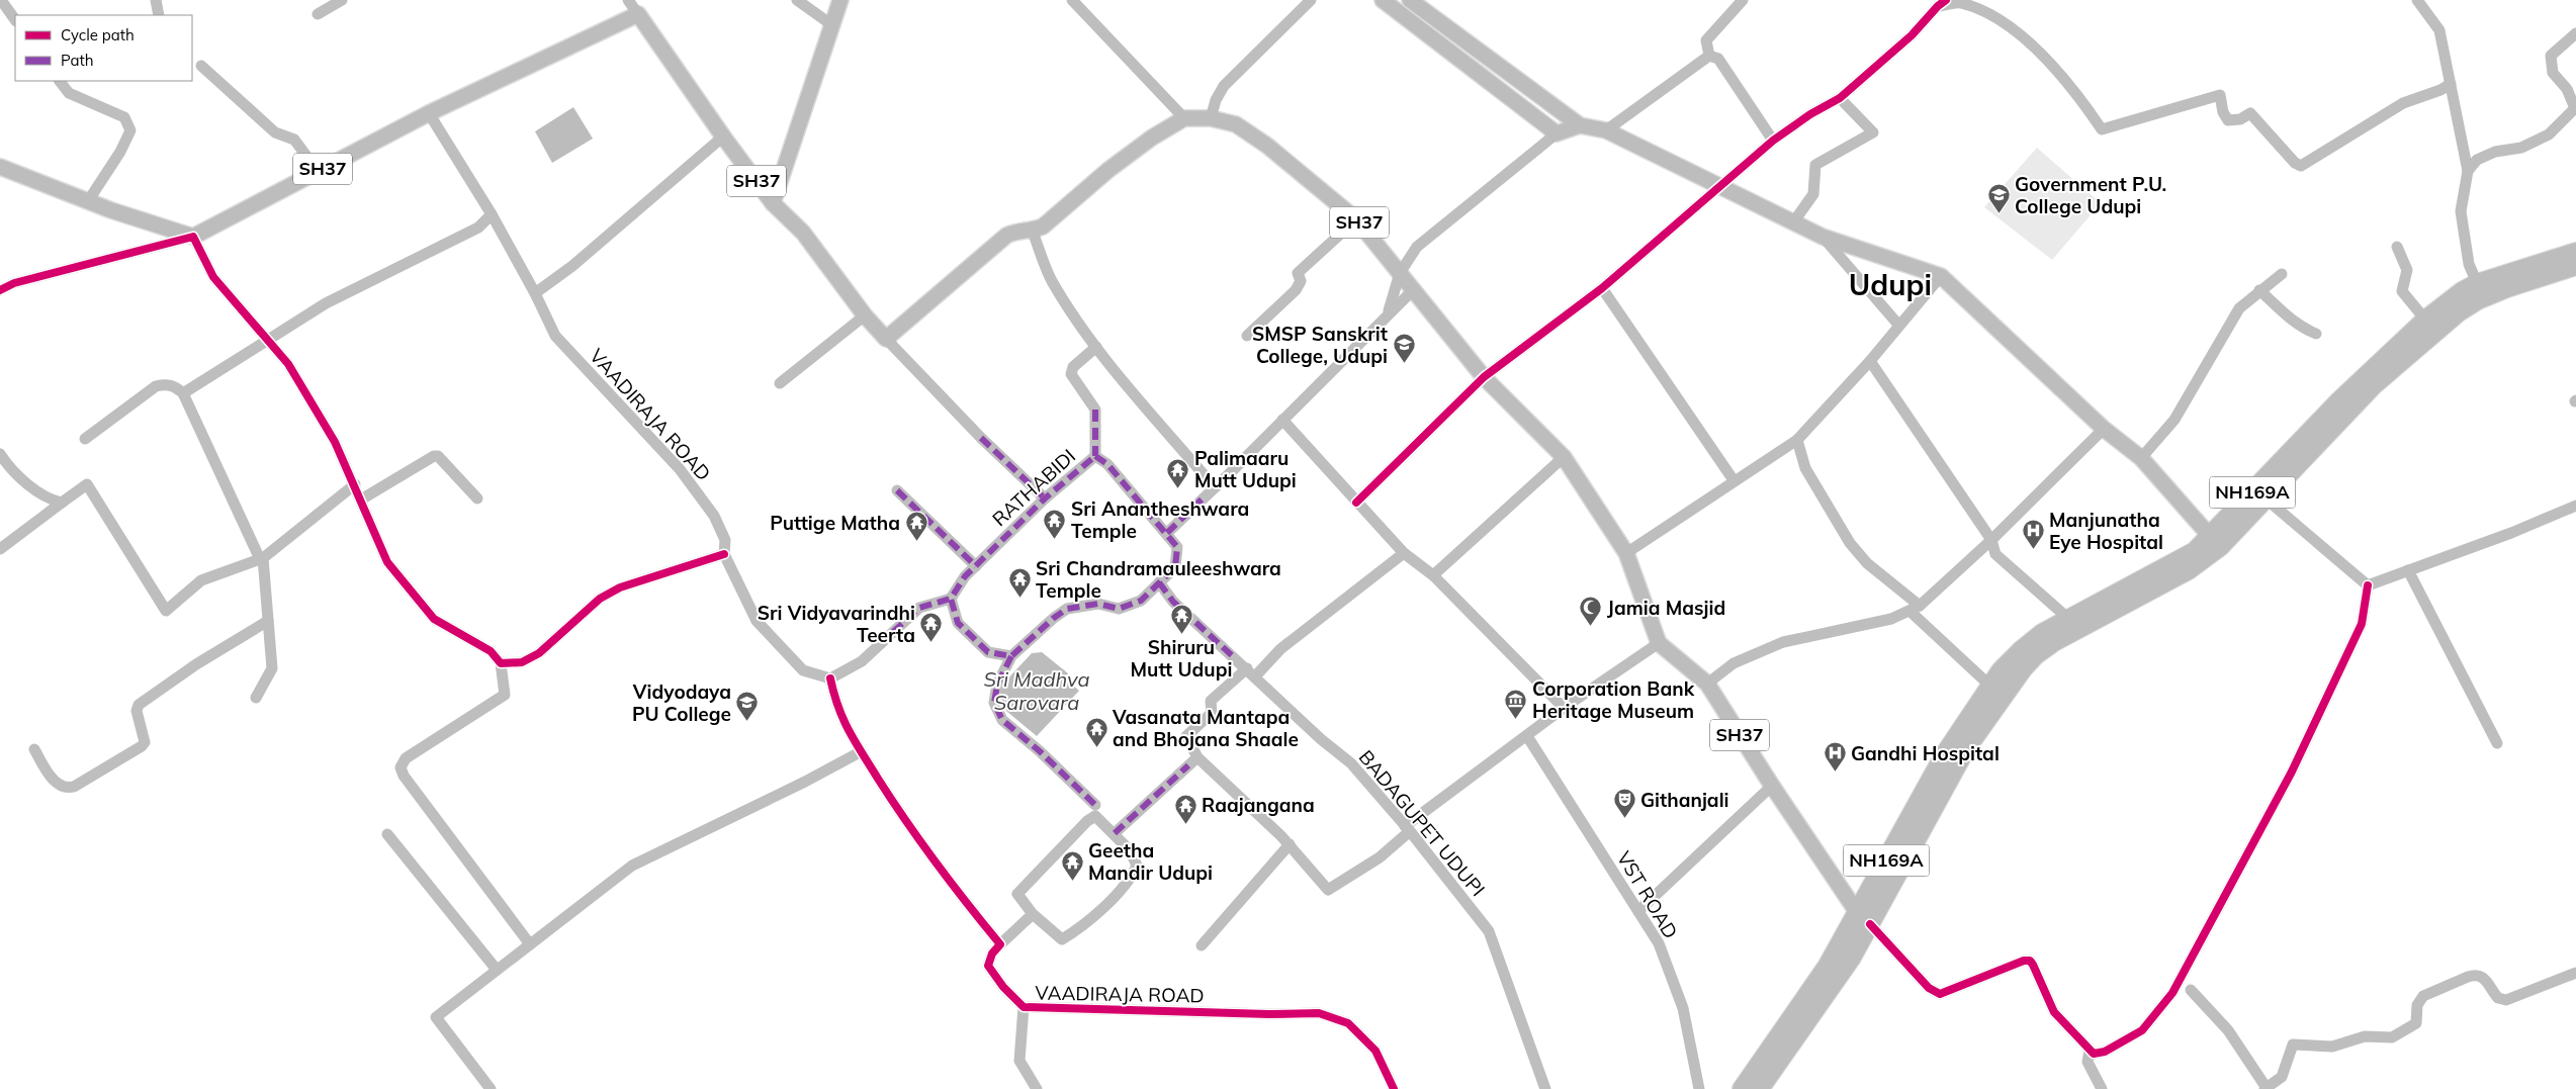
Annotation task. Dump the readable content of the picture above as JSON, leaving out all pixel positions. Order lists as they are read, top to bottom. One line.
{"streets":{"highway":["NH169A"],"main road":["SH37"],"street":["VAADIRAJA ROAD","RATHABIDI","BADAGUPET UDUPI","VST ROAD"]},"crossings":[["SH37","VAADIRAJA ROAD"],["RATHABIDI","BADAGUPET UDUPI"]],"districts":["Udupi"],"water":["Sri Madhva Sarovara"],"places":{"school or university":["Government P.U. College Udupi","SMSP Sanskrit College, Udupi","Vidyodaya PU College"],"temple":["Palimaaru Mutt Udupi","Sri Anantheshwara Temple","Puttige Matha","Sri Chandramauleeshwara Temple","Shiruru Mutt Udupi","Sri Vidyavarindhi Teerta","Vasanata Mantapa and Bhojana Shaale","Raajangana","Geetha Mandir Udupi"],"hospital":["Manjunatha Eye Hospital","Gandhi Hospital"],"mosque":["Jamia Masjid"],"museum":["Corporation Bank Heritage Museum"],"theatre":["Githanjali"]},"legend":["Cycle path","Path"]}
